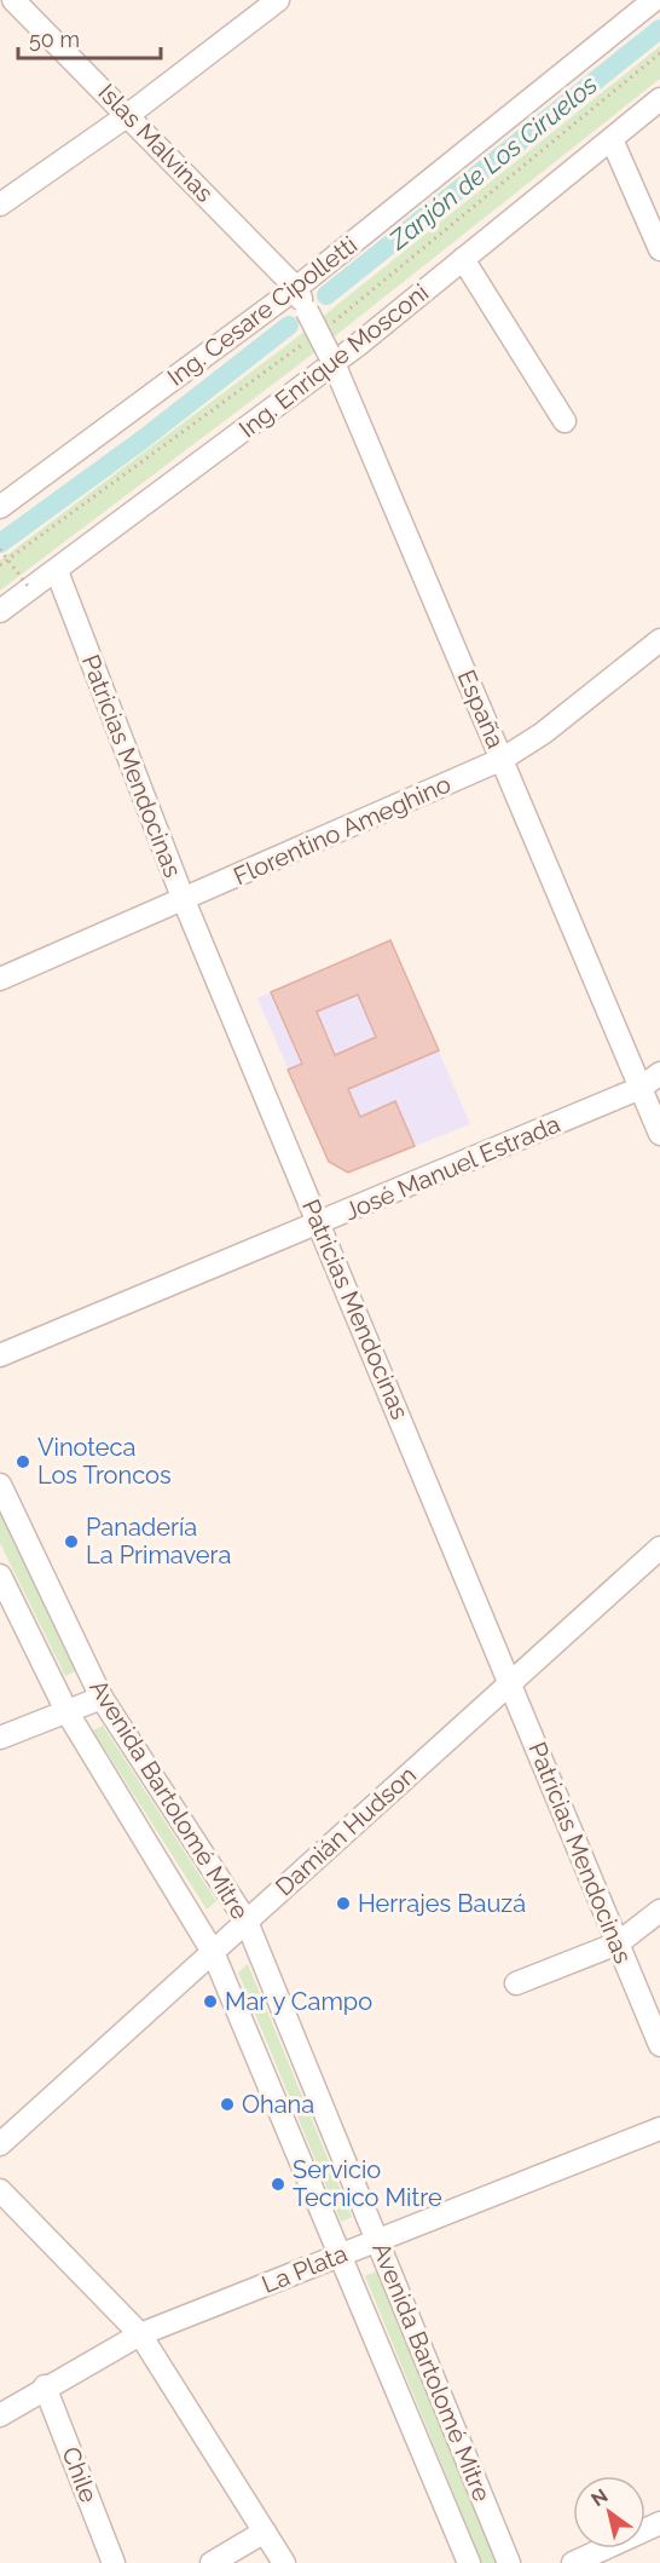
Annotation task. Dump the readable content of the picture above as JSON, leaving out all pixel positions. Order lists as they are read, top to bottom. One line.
{"streets":{"street":["Islas Malvinas","Ing. Cesare Cipolletti","Ing. Enrique Mosconi","España","Patricias Mendocinas","Florentino Ameghino","José Manuel Estrada","Avenida Bartolomé Mitre","Damián Hudson","La Plata","Chile"]},"crossings":[["Islas Malvinas","Ing. Cesare Cipolletti"],["Islas Malvinas","España"],["Ing. Cesare Cipolletti","España"],["Ing. Enrique Mosconi","España"],["Ing. Enrique Mosconi","Patricias Mendocinas"],["España","Florentino Ameghino"],["España","José Manuel Estrada"],["Patricias Mendocinas","Florentino Ameghino"],["Patricias Mendocinas","José Manuel Estrada"],["Patricias Mendocinas","Damián Hudson"],["Avenida Bartolomé Mitre","Damián Hudson"],["Avenida Bartolomé Mitre","La Plata"],["La Plata","Chile"]],"water":["Zanjón de Los Ciruelos"],"places":["Vinoteca Los Troncos","Panadería La Primavera","Herrajes Bauzá","Mar y Campo","Ohana","Servicio Tecnico Mitre"],"scale_bar":"50 m","north":"top left"}
